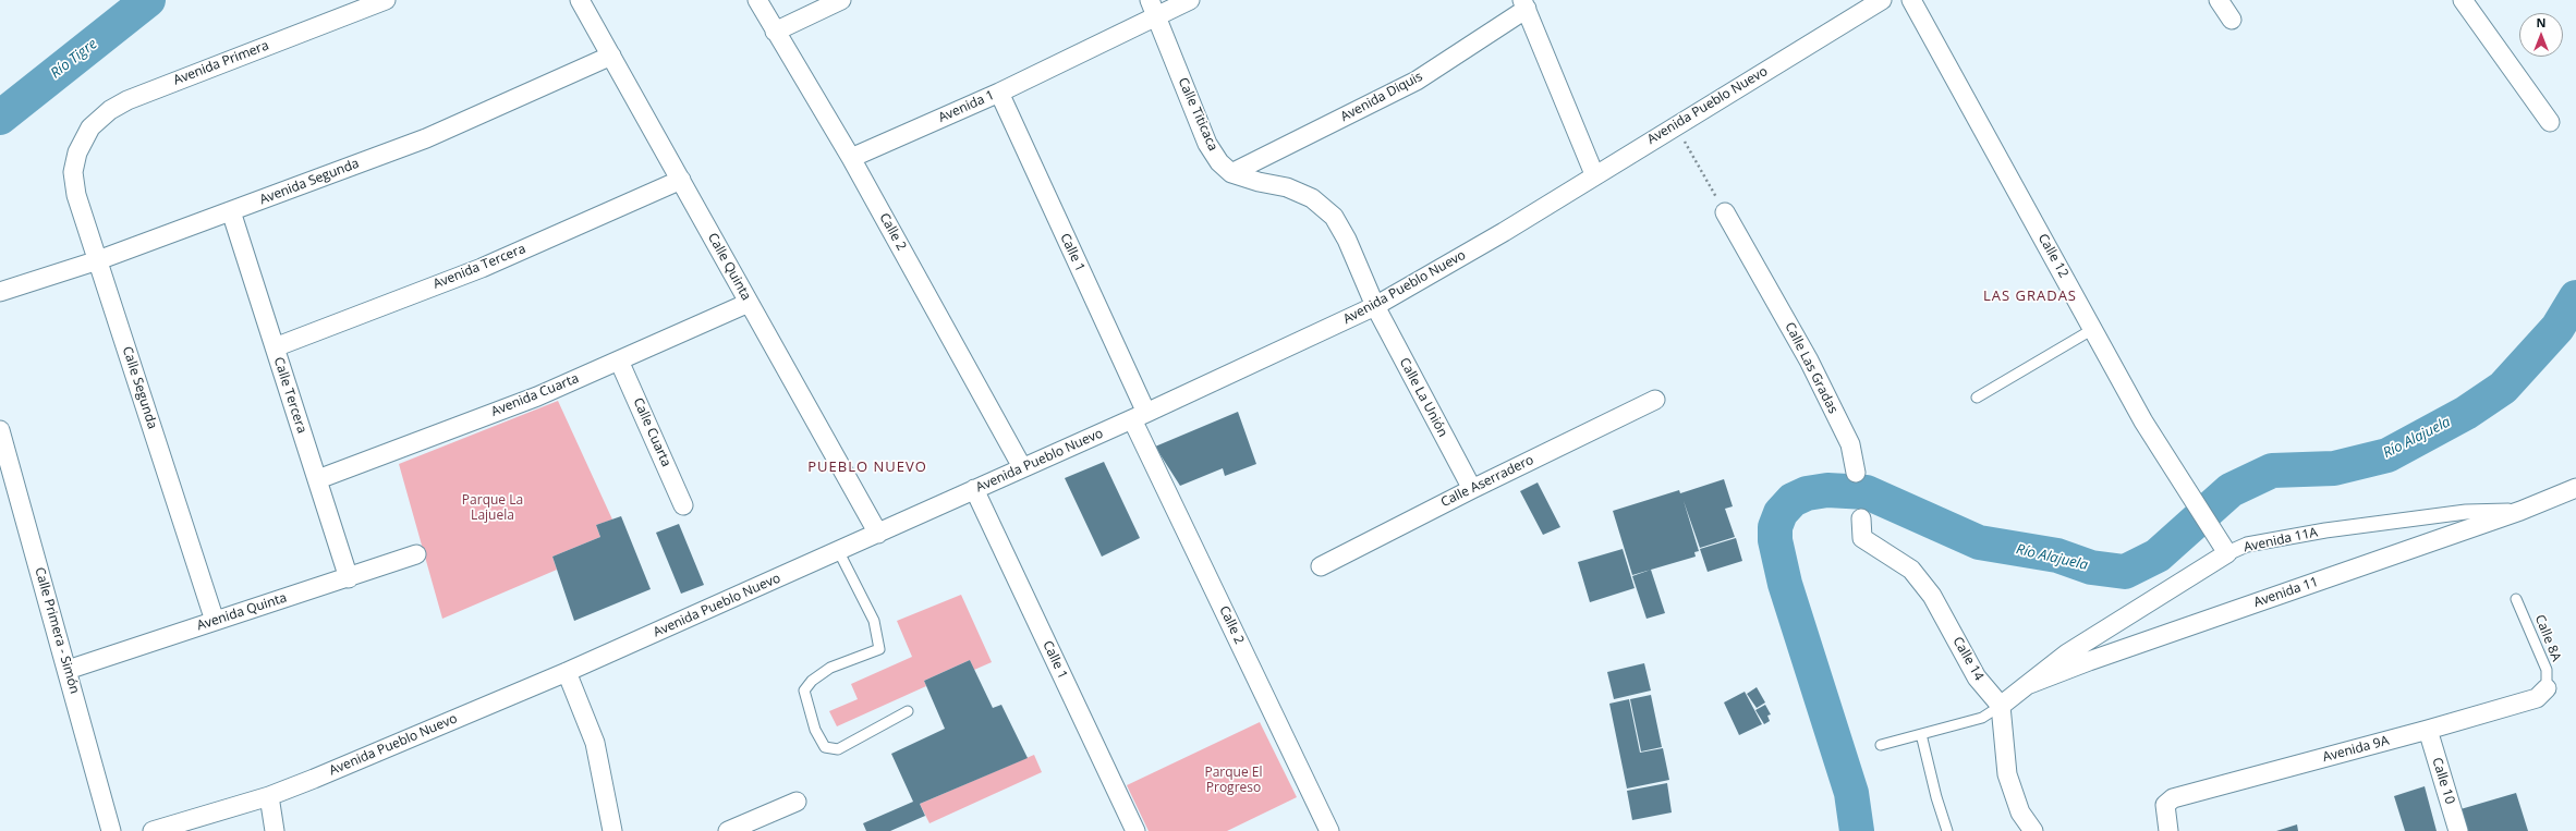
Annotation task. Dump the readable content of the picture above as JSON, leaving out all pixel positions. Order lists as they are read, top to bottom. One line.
{"streets":{"street":["Avenida Primera","Avenida Diquis","Avenida Pueblo Nuevo","Avenida 1","Calle Titicaca","Avenida Segunda","Calle 2","Calle 1","Calle 12","Avenida Tercera","Calle Quinta","Calle Las Gradas","Calle Segunda","Calle Tercera","Avenida Cuarta","Calle La Unión","Calle Cuarta","Calle Aserradero","Avenida 11A","Avenida 11","Avenida Quinta","Calle Primera - Simón","Calle 14","Avenida 9A","Calle 10"],"lane":["Calle 8A"]},"crossings":[["Avenida Primera","Calle Segunda"],["Avenida Diquis","Calle Titicaca"],["Avenida Pueblo Nuevo","Calle Titicaca"],["Avenida Pueblo Nuevo","Calle 2"],["Avenida Pueblo Nuevo","Calle 1"],["Avenida Pueblo Nuevo","Calle Quinta"],["Avenida Pueblo Nuevo","Calle La Unión"],["Avenida 1","Calle Titicaca"],["Avenida 1","Calle 2"],["Avenida 1","Calle 1"],["Calle Titicaca","Calle La Unión"],["Avenida Segunda","Calle Quinta"],["Avenida Segunda","Calle Segunda"],["Avenida Segunda","Calle Tercera"],["Calle 2","Calle 1"],["Calle 12","Avenida 11A"],["Avenida Tercera","Calle Quinta"],["Avenida Tercera","Calle Tercera"],["Calle Quinta","Avenida Cuarta"],["Calle Segunda","Avenida Quinta"],["Calle Tercera","Avenida Cuarta"],["Calle Tercera","Avenida Quinta"],["Avenida Cuarta","Calle Cuarta"],["Calle La Unión","Calle Aserradero"],["Avenida 11A","Avenida 11"],["Avenida 11","Calle 14"],["Avenida Quinta","Calle Primera - Simón"],["Calle 8A","Avenida 9A"],["Avenida 9A","Calle 10"]],"districts":["LAS GRADAS","PUEBLO NUEVO"],"water":["Río Tigre","Río Alajuela"],"parks":["Parque La Lajuela","Parque El Progreso"],"north":"top"}
